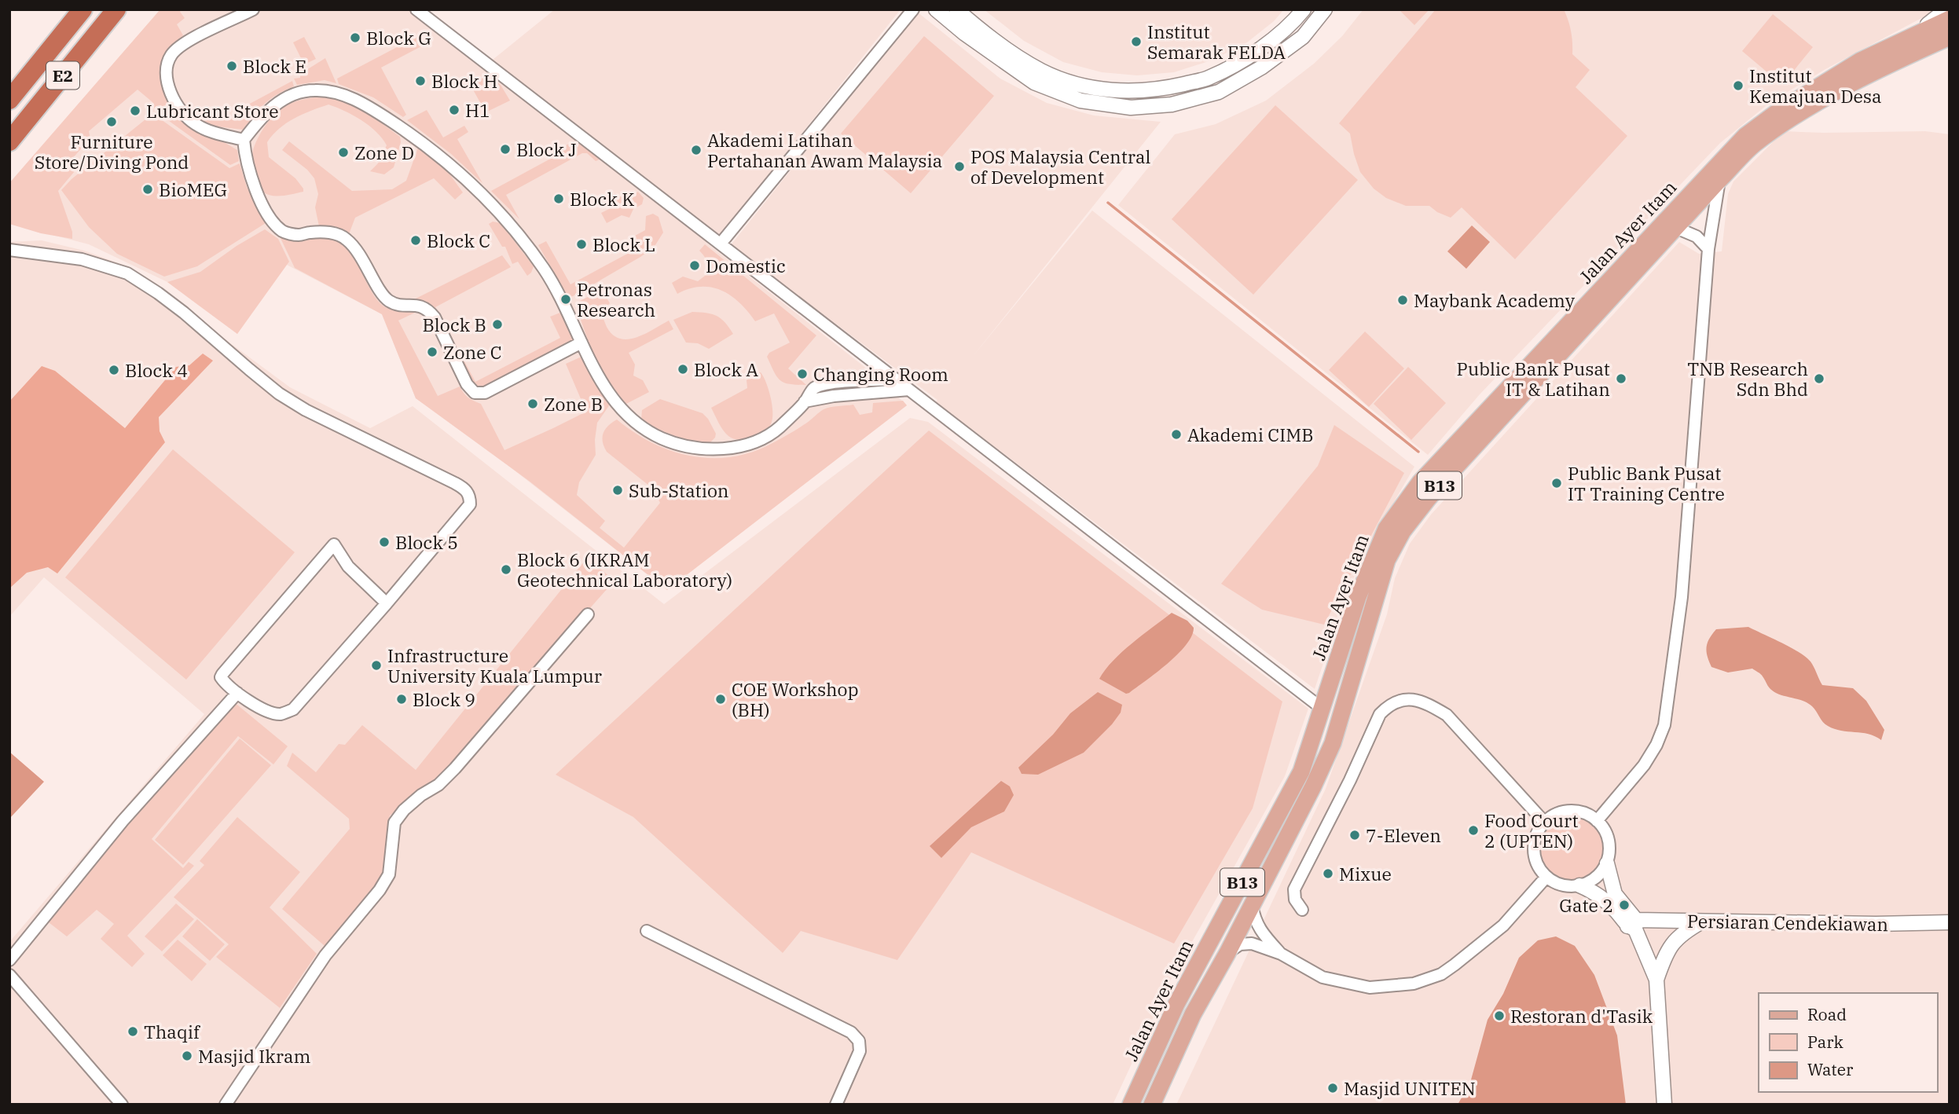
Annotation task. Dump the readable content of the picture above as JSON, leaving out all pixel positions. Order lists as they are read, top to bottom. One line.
{"streets":{"highway":["E2"],"main road":["Jalan Ayer Itam","B13"],"street":["Persiaran Cendekiawan"]},"places":["Block G","Institut Semarak FELDA","Block E","Block H","Institut Kemajuan Desa","H1","Lubricant Store","Furniture Store/Diving Pond","Block J","Akademi Latihan Pertahanan Awam Malaysia","Zone D","POS Malaysia Central of Development","BioMEG","Block K","Block C","Block L","Domestic","Petronas Research","Maybank Academy","Block B","Zone C","Block A","Block 4","Changing Room","Public Bank Pusat IT & Latihan","TNB Research Sdn Bhd","Zone B","Akademi CIMB","Public Bank Pusat IT Training Centre","Sub-Station","Block 5","Block 6 (IKRAM Geotechnical Laboratory)","Infrastructure University Kuala Lumpur","Block 9","COE Workshop (BH)","Food Court 2 (UPTEN)","7-Eleven","Mixue","Gate 2","Restoran d'Tasik","Thaqif","Masjid Ikram","Masjid UNITEN"],"legend":["Road","Park","Water"]}
